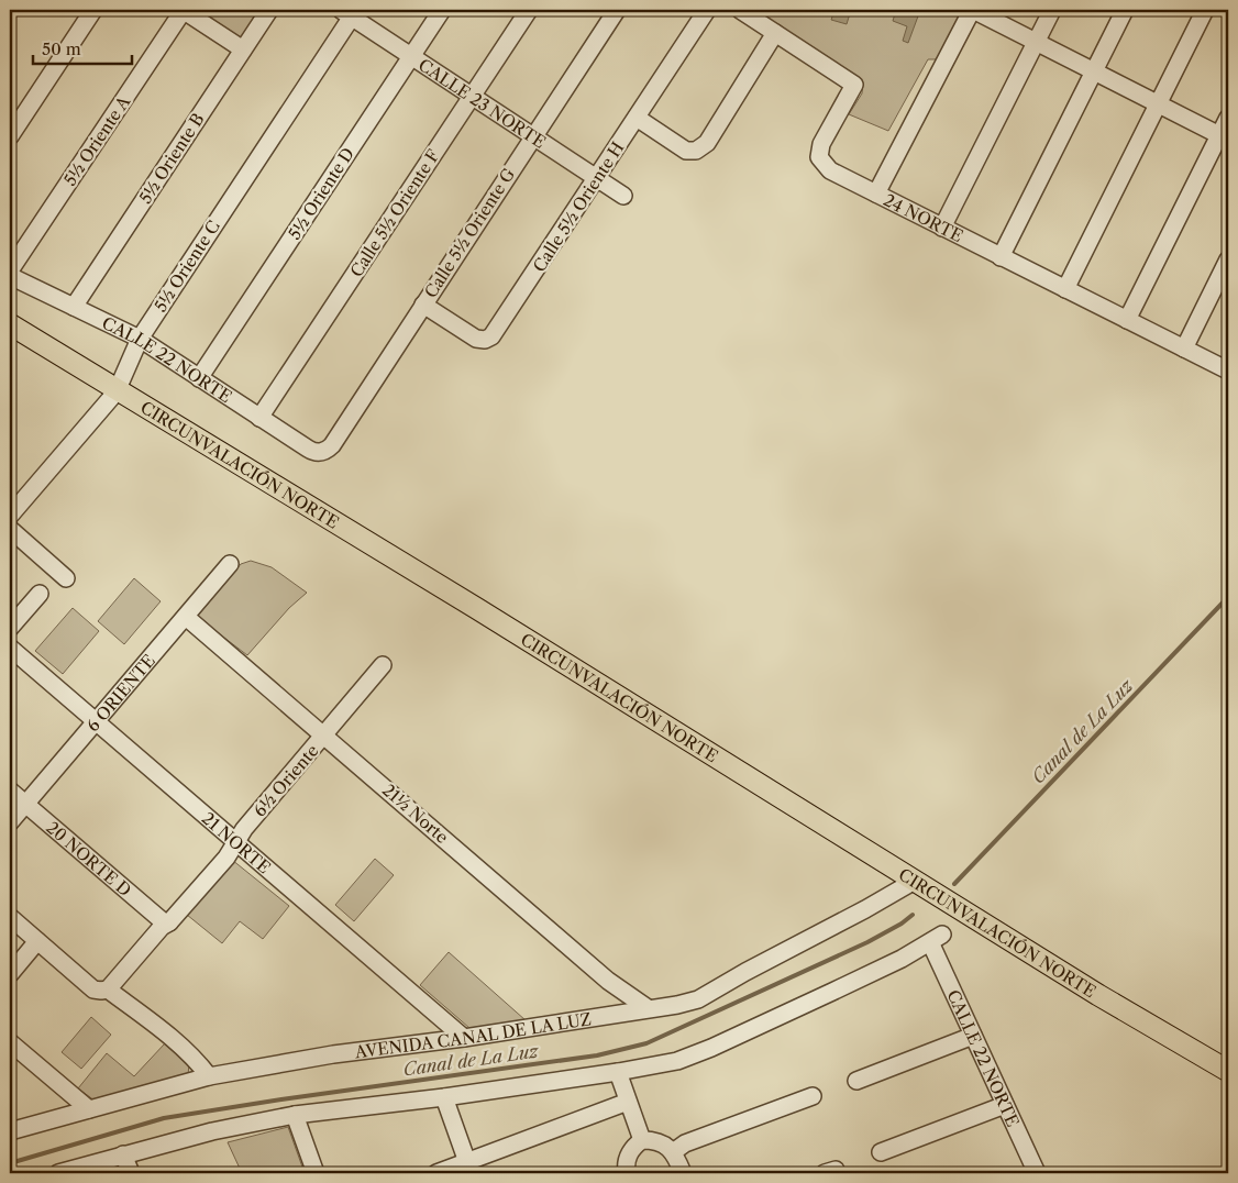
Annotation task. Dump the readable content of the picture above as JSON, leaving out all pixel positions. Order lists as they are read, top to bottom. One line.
{"streets":{"main road":["CIRCUNVALACIÓN NORTE"],"street":["CALLE 23 NORTE","5½ Oriente A","5½ Oriente B","5½ Oriente D","Calle 5½ Oriente H","Calle 5½ Oriente F","24 NORTE","Calle 5½ Oriente G","5½ Oriente C","CALLE 22 NORTE","6 ORIENTE","6½ Oriente","21½ Norte","21 NORTE","20 NORTE D","AVENIDA CANAL DE LA LUZ"]},"crossings":[["CALLE 23 NORTE","5½ Oriente D"],["CALLE 23 NORTE","Calle 5½ Oriente H"],["CALLE 23 NORTE","Calle 5½ Oriente F"],["CALLE 23 NORTE","Calle 5½ Oriente G"],["CALLE 23 NORTE","5½ Oriente C"],["5½ Oriente B","CALLE 22 NORTE"],["5½ Oriente D","CALLE 22 NORTE"],["Calle 5½ Oriente H","Calle 5½ Oriente G"],["Calle 5½ Oriente F","CALLE 22 NORTE"],["Calle 5½ Oriente G","CALLE 22 NORTE"],["5½ Oriente C","CALLE 22 NORTE"],["5½ Oriente C","CIRCUNVALACIÓN NORTE"],["CIRCUNVALACIÓN NORTE","AVENIDA CANAL DE LA LUZ"],["6 ORIENTE","21½ Norte"],["6 ORIENTE","21 NORTE"],["6 ORIENTE","20 NORTE D"],["6½ Oriente","21½ Norte"],["6½ Oriente","21 NORTE"],["6½ Oriente","20 NORTE D"],["21½ Norte","AVENIDA CANAL DE LA LUZ"],["21 NORTE","AVENIDA CANAL DE LA LUZ"]],"water":["Canal de La Luz"],"scale_bar":"50 m"}
